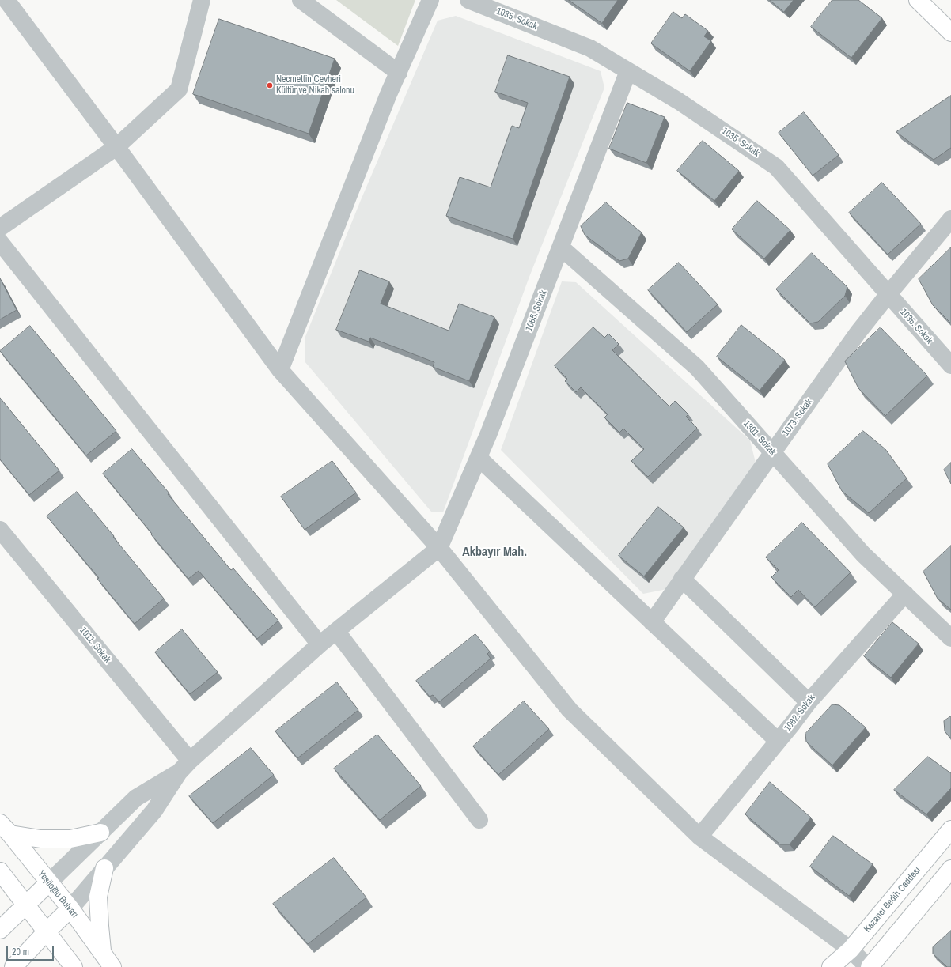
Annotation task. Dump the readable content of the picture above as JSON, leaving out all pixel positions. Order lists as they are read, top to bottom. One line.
{"streets":{"main road":["Yeşiloğlu Bulvarı","Kazancı Bedih Caddesi"],"street":["1035. Sokak","1065. Sokak","1073. Sokak","1301. Sokak","1011. Sokak","1062. Sokak"]},"crossings":[["1035. Sokak","1065. Sokak"],["1035. Sokak","1073. Sokak"],["1065. Sokak","1301. Sokak"],["1073. Sokak","1301. Sokak"],["1301. Sokak","1062. Sokak"]],"districts":["Akbayır Mah."],"places":["Necmettin Cevheri Kültür ve Nikah salonu"],"scale_bar":"20 m"}
